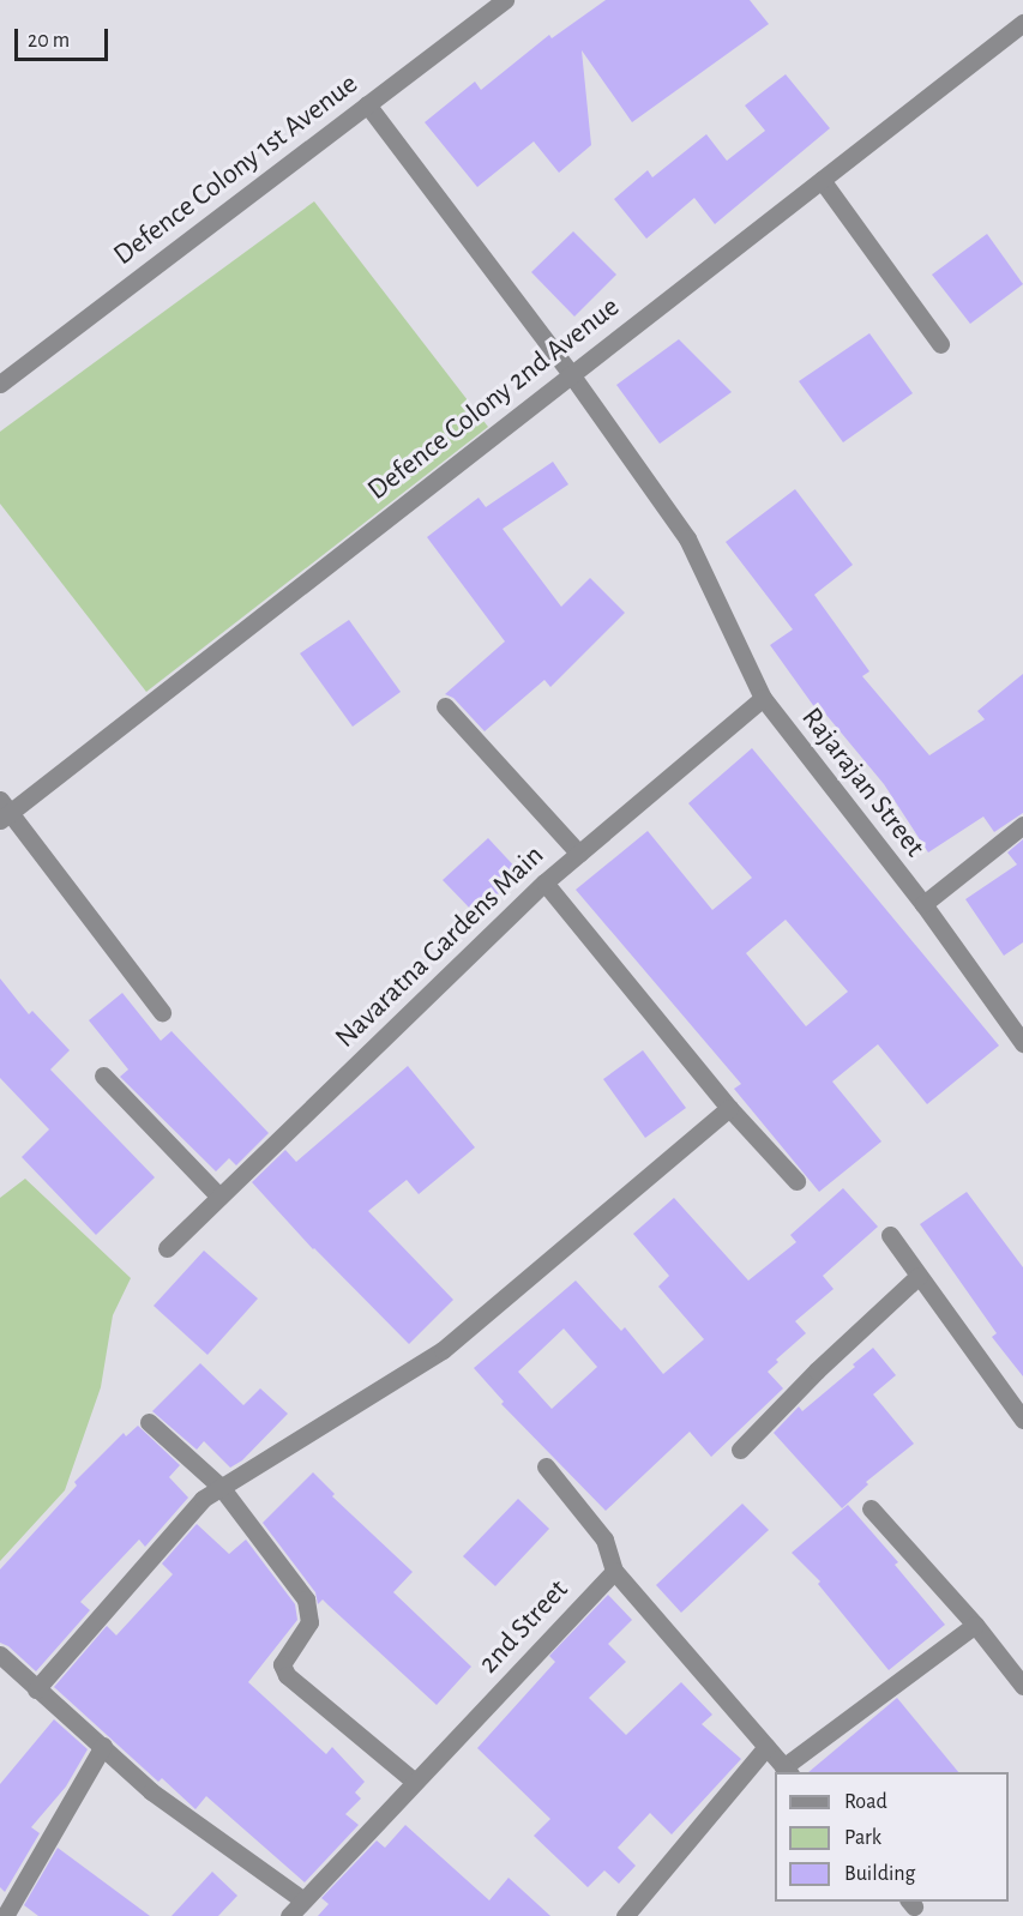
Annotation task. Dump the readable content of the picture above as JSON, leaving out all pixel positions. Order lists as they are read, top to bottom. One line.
{"streets":{"street":["Defence Colony 1st Avenue","Defence Colony 2nd Avenue","Rajarajan Street","Navaratna Gardens Main","2nd Street"]},"crossings":[["Defence Colony 1st Avenue","Rajarajan Street"],["Defence Colony 2nd Avenue","Rajarajan Street"],["Rajarajan Street","Navaratna Gardens Main"]],"legend":["Road","Park","Building"],"scale_bar":"20 m"}
